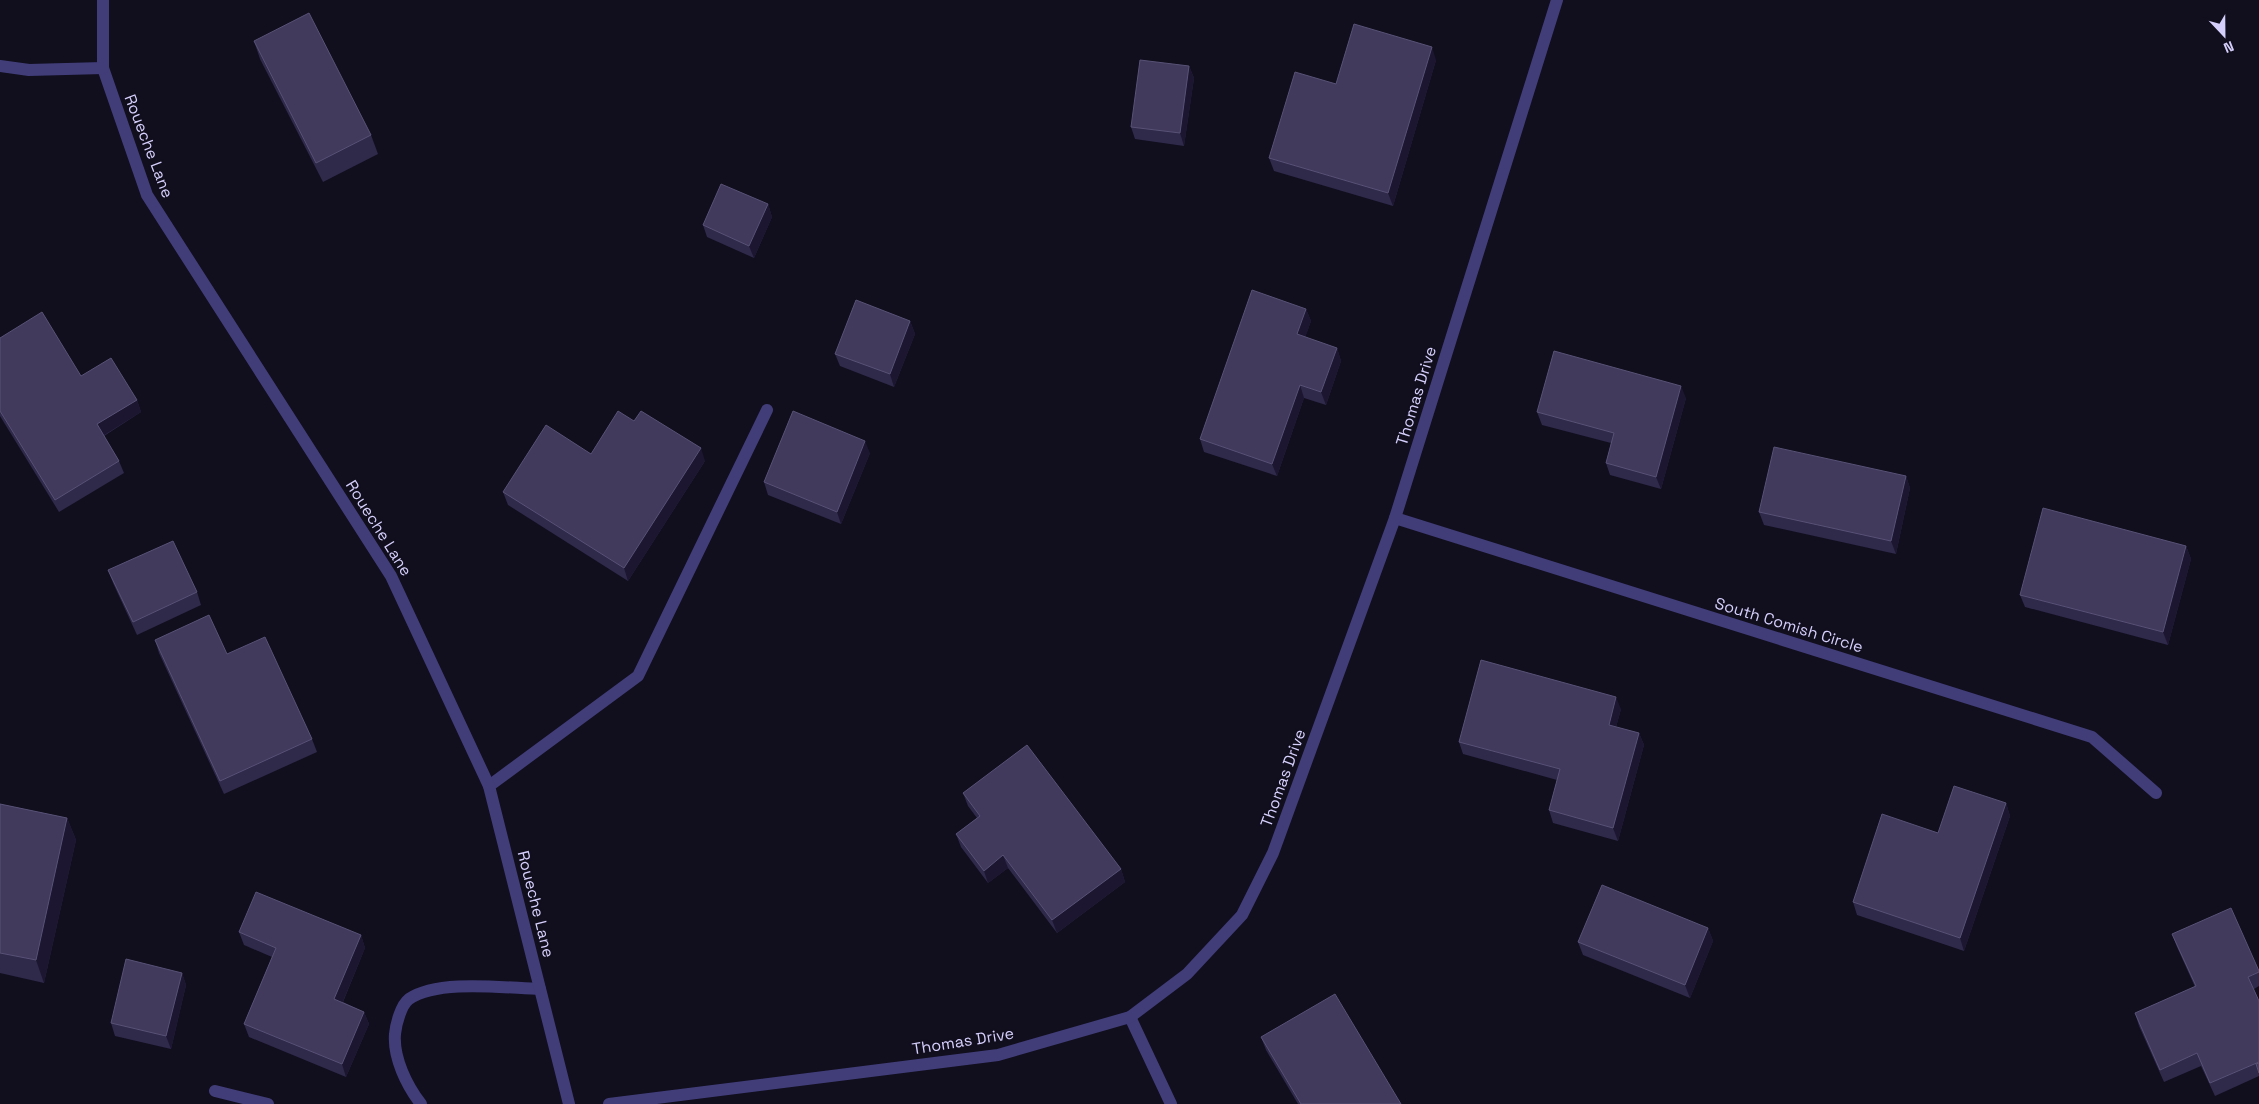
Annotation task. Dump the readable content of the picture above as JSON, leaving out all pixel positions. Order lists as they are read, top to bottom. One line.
{"streets":{"street":["Roueche Lane","Thomas Drive","South Comish Circle"]},"crossings":[["Thomas Drive","South Comish Circle"]],"north":"bottom"}
